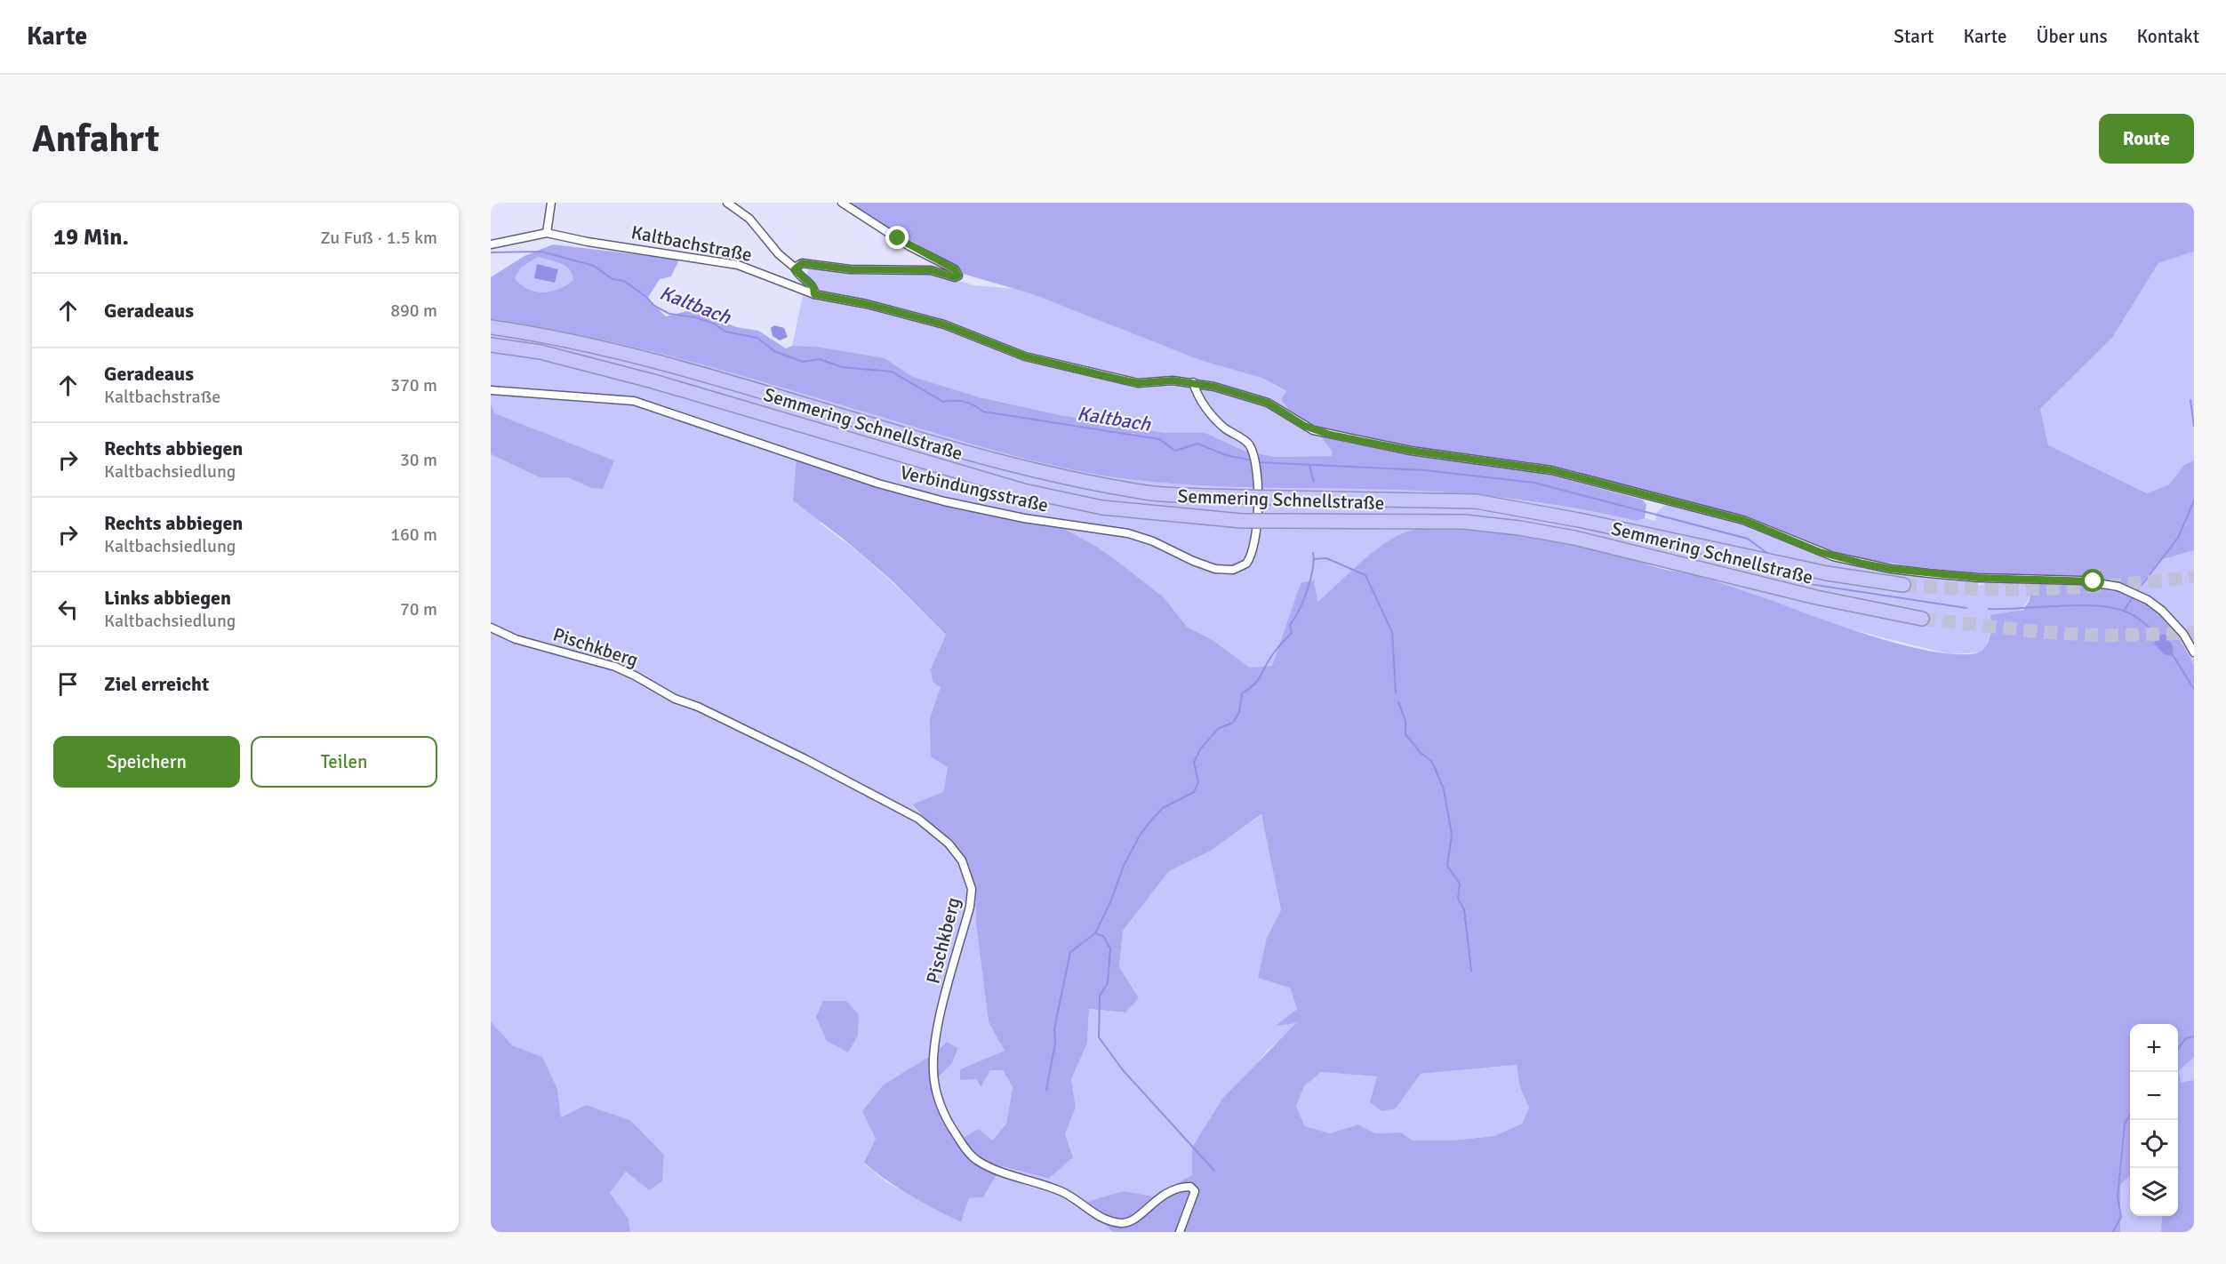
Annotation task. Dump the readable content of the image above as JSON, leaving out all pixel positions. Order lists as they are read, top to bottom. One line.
{"streets":{"highway":["Semmering Schnellstraße"],"street":["Kaltbachstraße","Verbindungsstraße","Pischkberg"]},"crossings":[["Kaltbachstraße","Verbindungsstraße"]],"water":["Kaltbach"],"page":{"header":"Karte","nav":["Start","Karte","Über uns","Kontakt"],"buttons":["Route",["Speichern","Teilen"]],"title":"Anfahrt","heading":["19 Min.","Zu Fuß · 1.5 km"],"list":[["Geradeaus","890 m"],["Geradeaus","Kaltbachstraße","370 m"],["Rechts abbiegen","Kaltbachsiedlung","30 m"],["Rechts abbiegen","Kaltbachsiedlung","160 m"],["Links abbiegen","Kaltbachsiedlung","70 m"],"Ziel erreicht"],"map_buttons":["+","−"]}}
